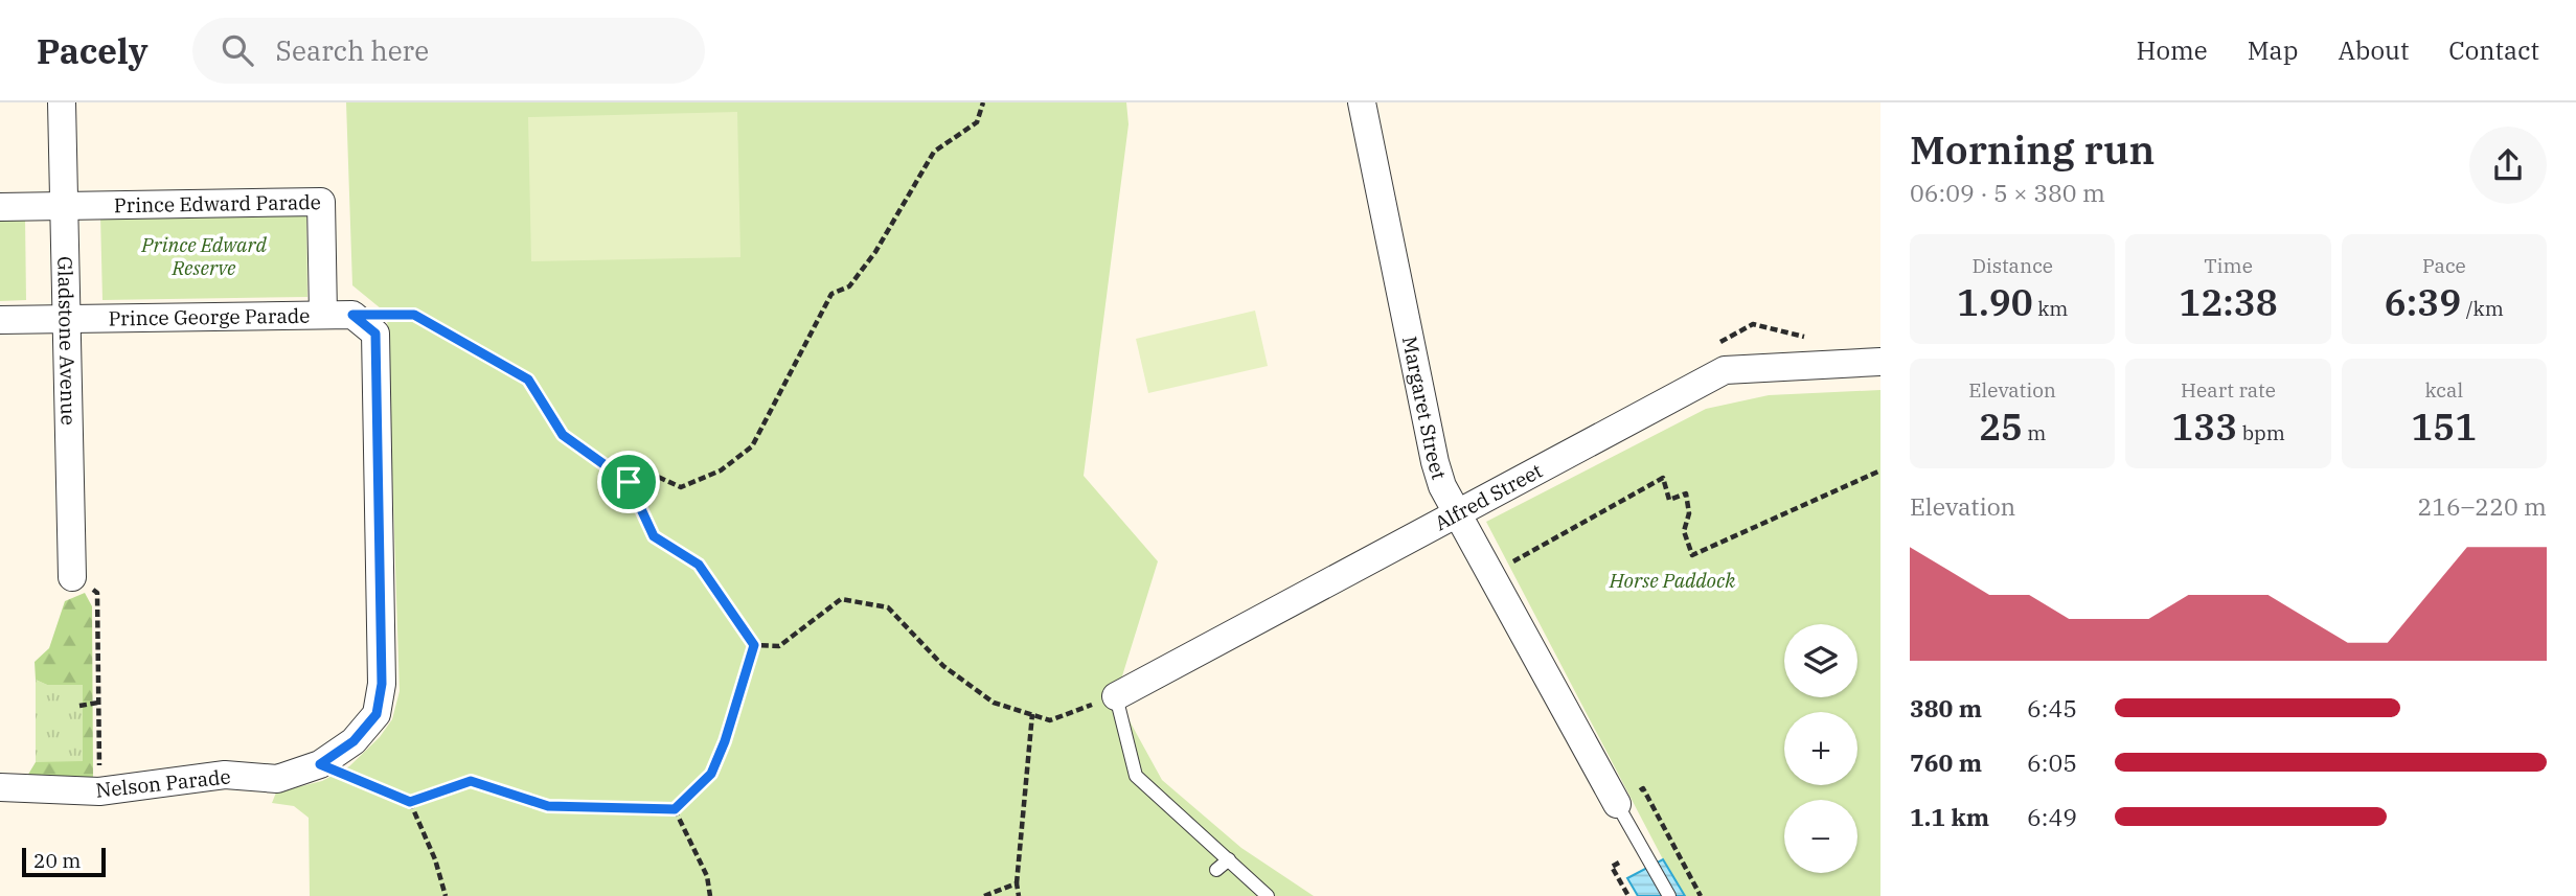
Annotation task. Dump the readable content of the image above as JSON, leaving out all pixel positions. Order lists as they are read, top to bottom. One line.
{"streets":{"street":["Prince Edward Parade","Prince George Parade","Gladstone Avenue","Margaret Street","Alfred Street","Nelson Parade"]},"crossings":[["Prince Edward Parade","Prince George Parade"],["Prince Edward Parade","Gladstone Avenue"],["Prince George Parade","Gladstone Avenue"],["Prince George Parade","Nelson Parade"],["Margaret Street","Alfred Street"]],"parks":["Prince Edward Reserve","Horse Paddock"],"scale_bar":"20 m","page":{"header":"Pacely","search":"Search here","nav":["Home","Map","About","Contact"],"heading":["Morning run","06:09 · 5 × 380 m"],"stats":[["Distance","1.90 km"],["Time","12:38"],["Pace","6:39 /km"],["Elevation","25 m"],["Heart rate","133 bpm"],["kcal","151"]],"chart":["Elevation","216–220 m"],"map_buttons":["+","−"],"list":[{"name":"380 m","note":"6:45"},{"name":"760 m","note":"6:05"},{"name":"1.1 km","note":"6:49"}],"scale":"20 m"}}
